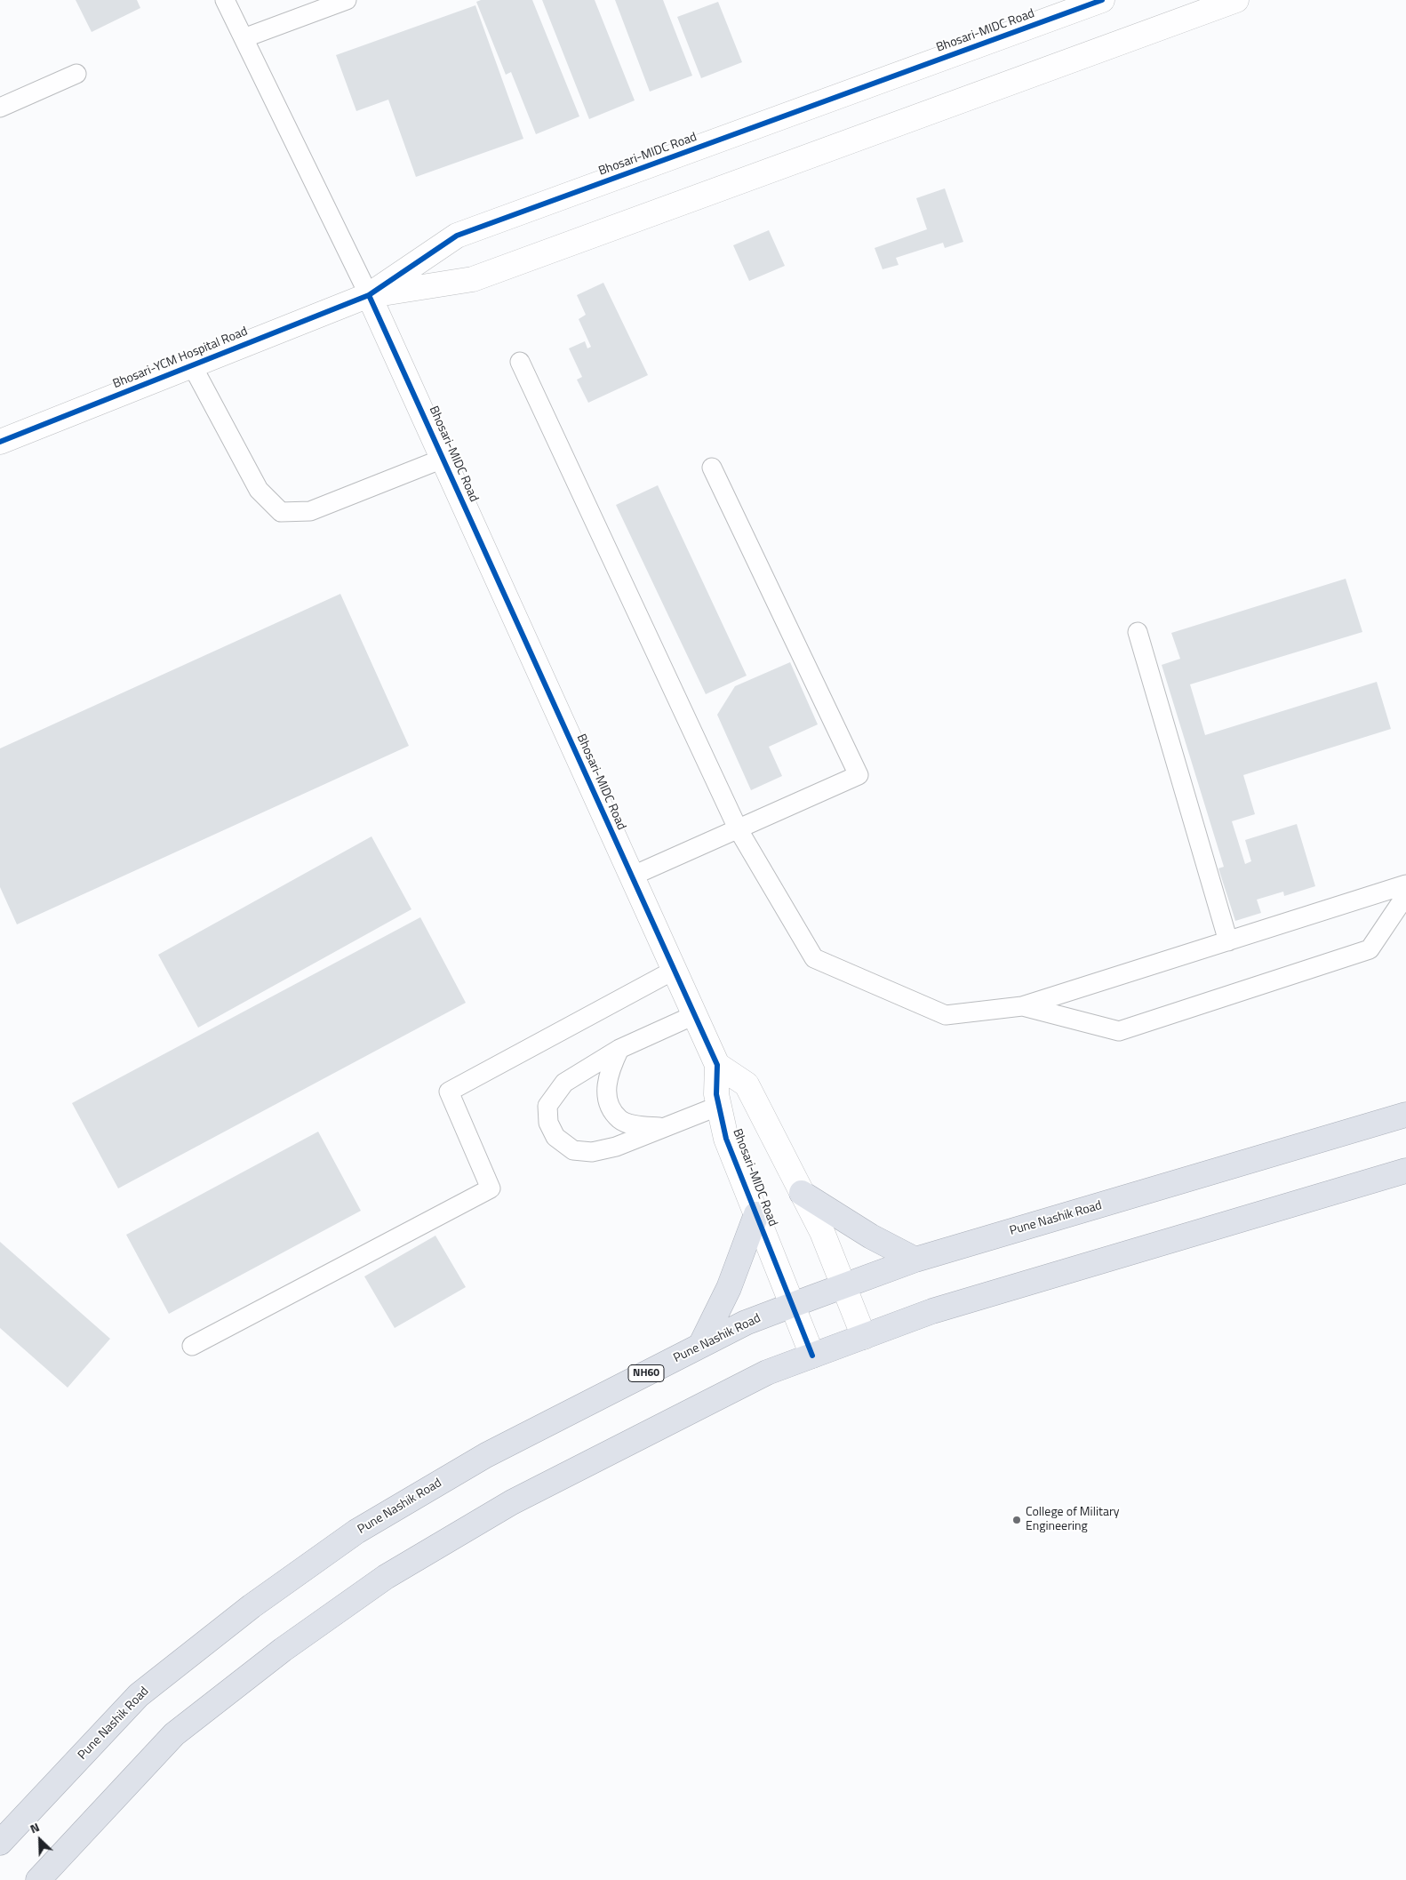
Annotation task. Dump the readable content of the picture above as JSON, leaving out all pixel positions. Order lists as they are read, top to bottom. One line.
{"streets":{"highway":["Pune Nashik Road","NH60"],"street":["Bhosari-MIDC Road","Bhosari-YCM Hospital Road"]},"crossings":[["Bhosari-MIDC Road","Bhosari-YCM Hospital Road"],["Bhosari-MIDC Road","Pune Nashik Road"]],"places":["College of Military Engineering"],"north":"top left"}
